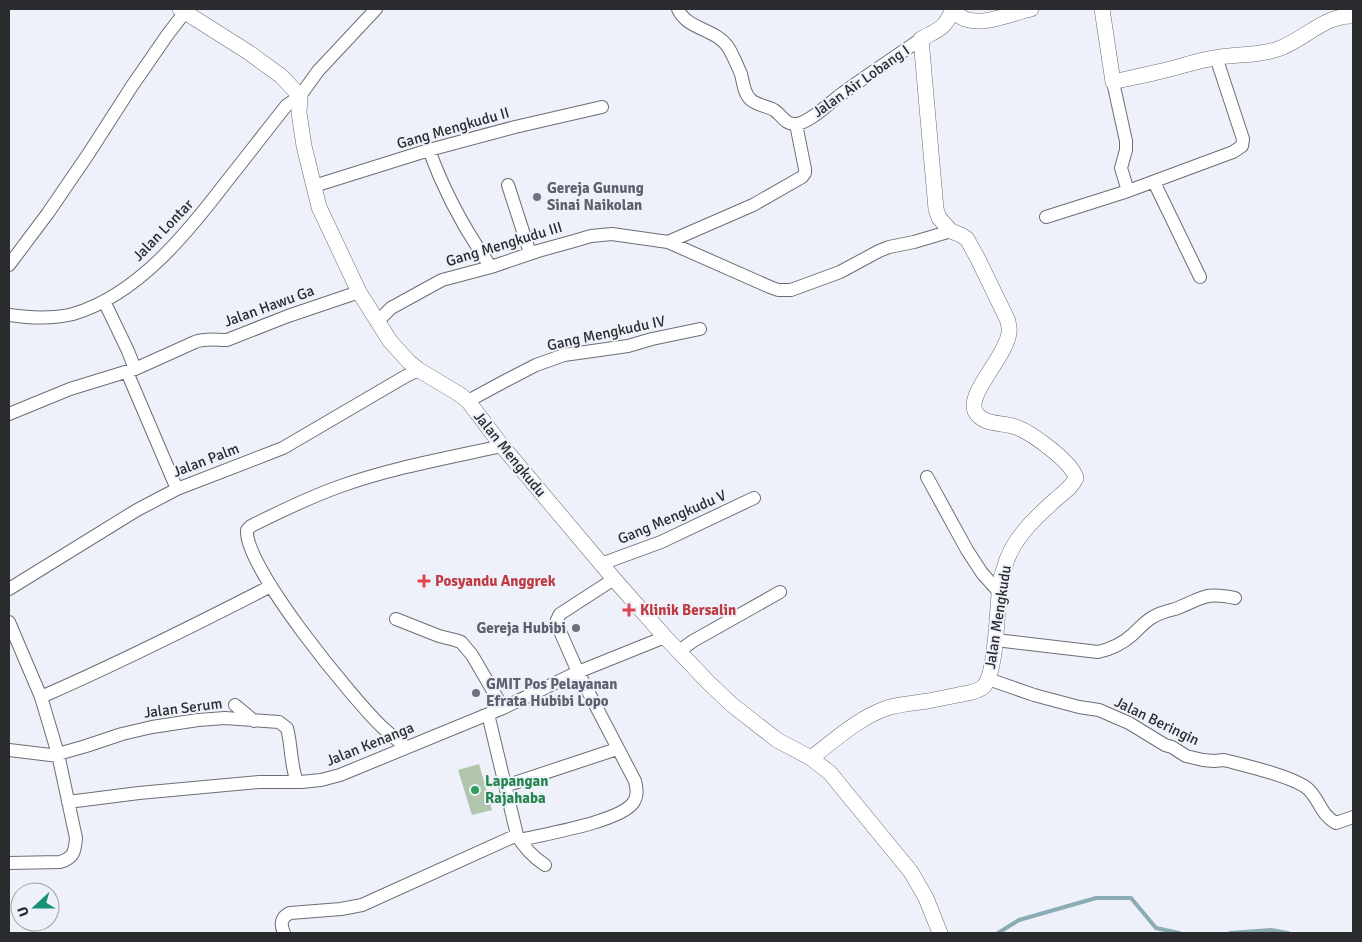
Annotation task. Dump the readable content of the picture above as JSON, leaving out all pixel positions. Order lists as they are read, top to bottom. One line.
{"streets":{"street":["Jalan Air Lobang I","Gang Mengkudu II","Jalan Lontar","Gang Mengkudu III","Jalan Hawu Ga","Gang Mengkudu IV","Jalan Mengkudu","Jalan Palm","Gang Mengkudu V","Jalan Serum","Jalan Beringin","Jalan Kenanga"]},"crossings":[["Jalan Air Lobang I","Gang Mengkudu III"],["Jalan Air Lobang I","Jalan Mengkudu"],["Gang Mengkudu II","Jalan Mengkudu"],["Jalan Lontar","Jalan Mengkudu"],["Gang Mengkudu III","Jalan Mengkudu"],["Jalan Hawu Ga","Jalan Mengkudu"],["Gang Mengkudu IV","Jalan Mengkudu"],["Jalan Mengkudu","Jalan Palm"],["Jalan Mengkudu","Gang Mengkudu V"],["Jalan Mengkudu","Jalan Beringin"],["Jalan Mengkudu","Jalan Kenanga"],["Jalan Serum","Jalan Kenanga"]],"places":{"other":["Gereja Gunung Sinai Naikolan","Gereja Hubibi","GMIT Pos Pelayanan Efrata Hubibi Lopo","Lapangan Rajahaba"],"health":["Posyandu Anggrek","Klinik Bersalin"]},"north":"left"}
